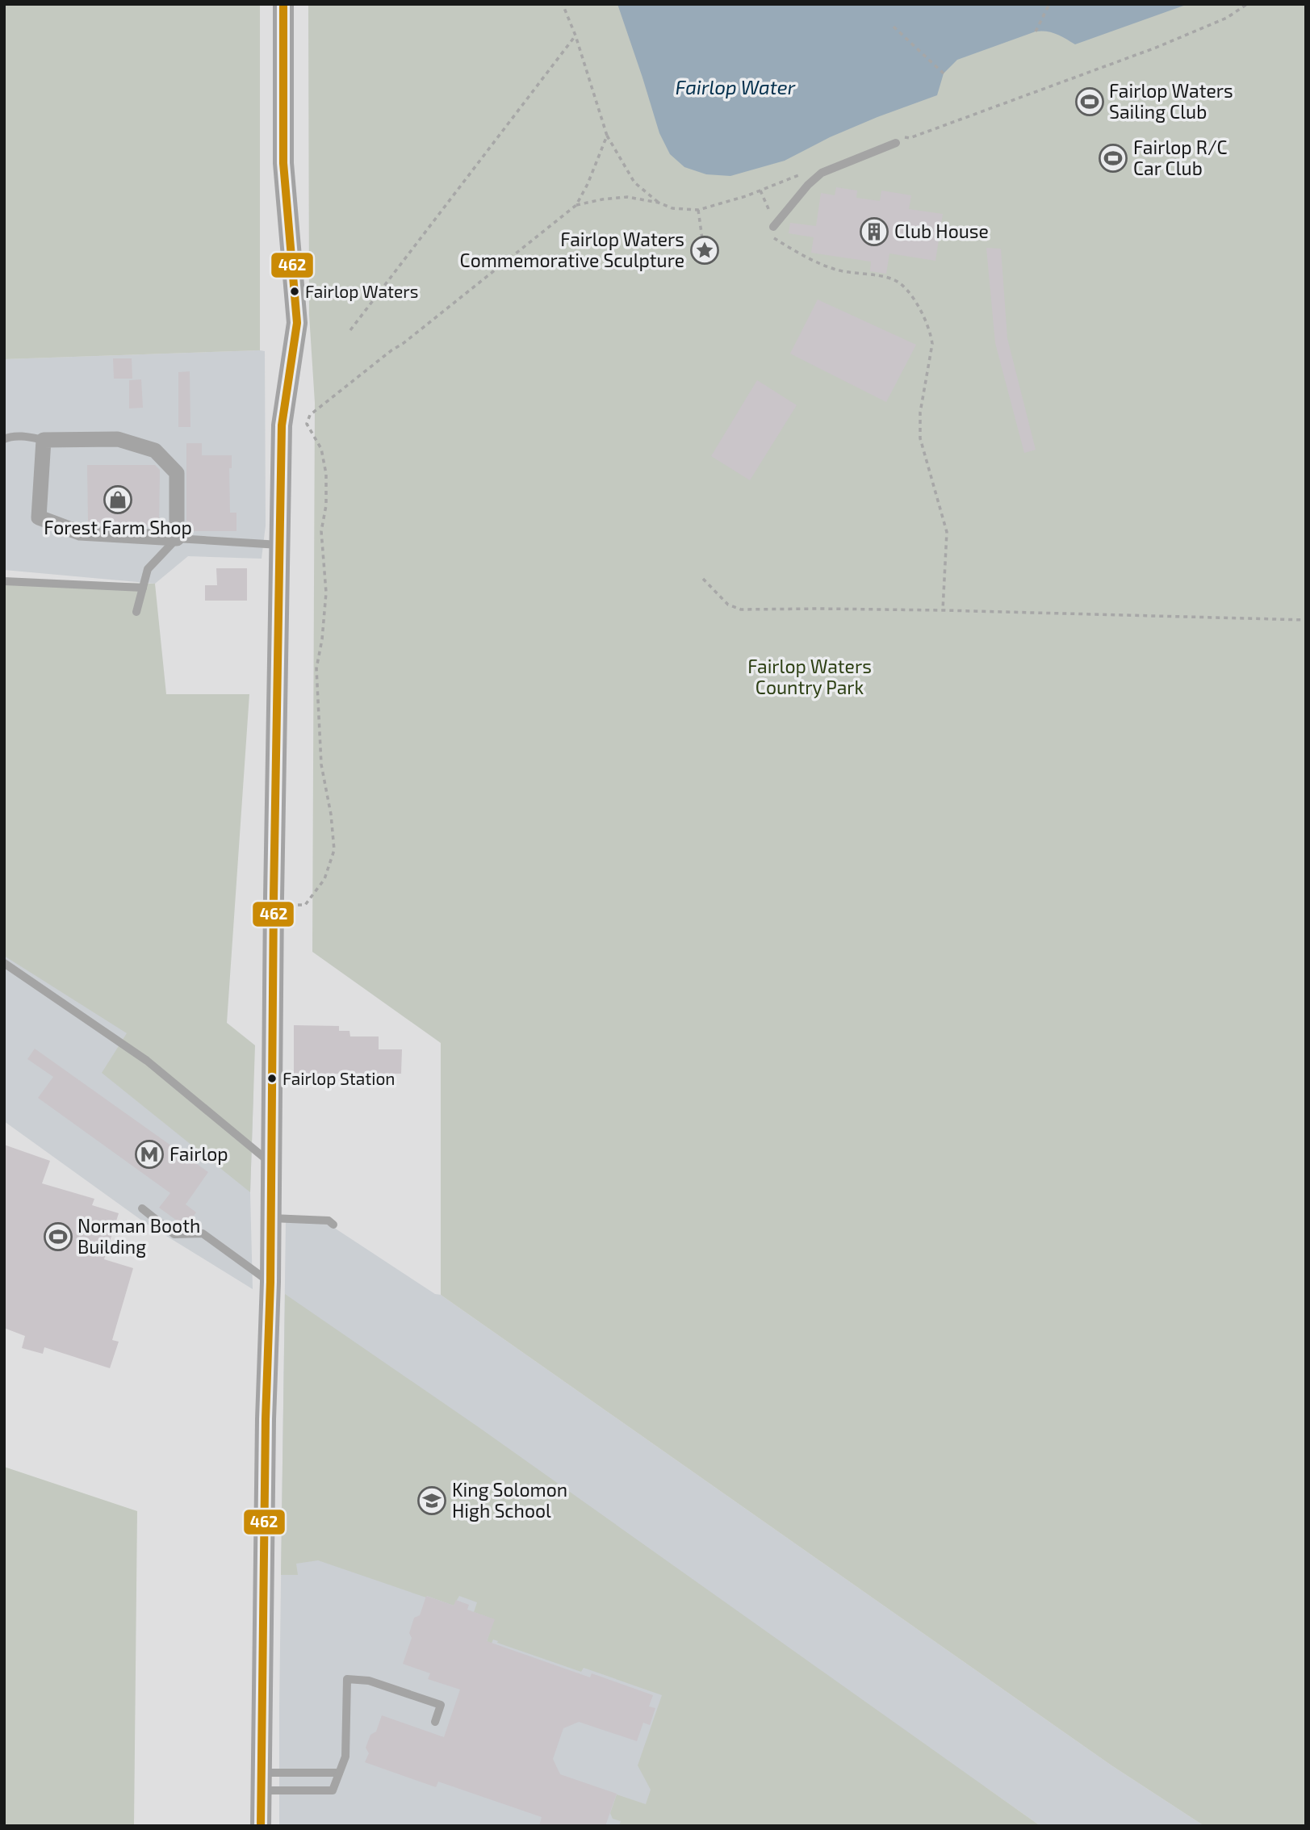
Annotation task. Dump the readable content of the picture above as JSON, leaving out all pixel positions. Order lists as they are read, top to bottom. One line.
{"water":["Fairlop Water"],"parks":["Fairlop Waters Country Park"],"places":{"sports":["Fairlop Waters Sailing Club","Fairlop R/C Car Club","Norman Booth Building"],"building":["Club House"],"place":["Fairlop Waters Commemorative Sculpture"],"other":["Fairlop Waters","Fairlop Station"],"shop":["Forest Farm Shop"],"metro station":["Fairlop"],"school or university":["King Solomon High School"]},"lines":["transit line 462"]}
